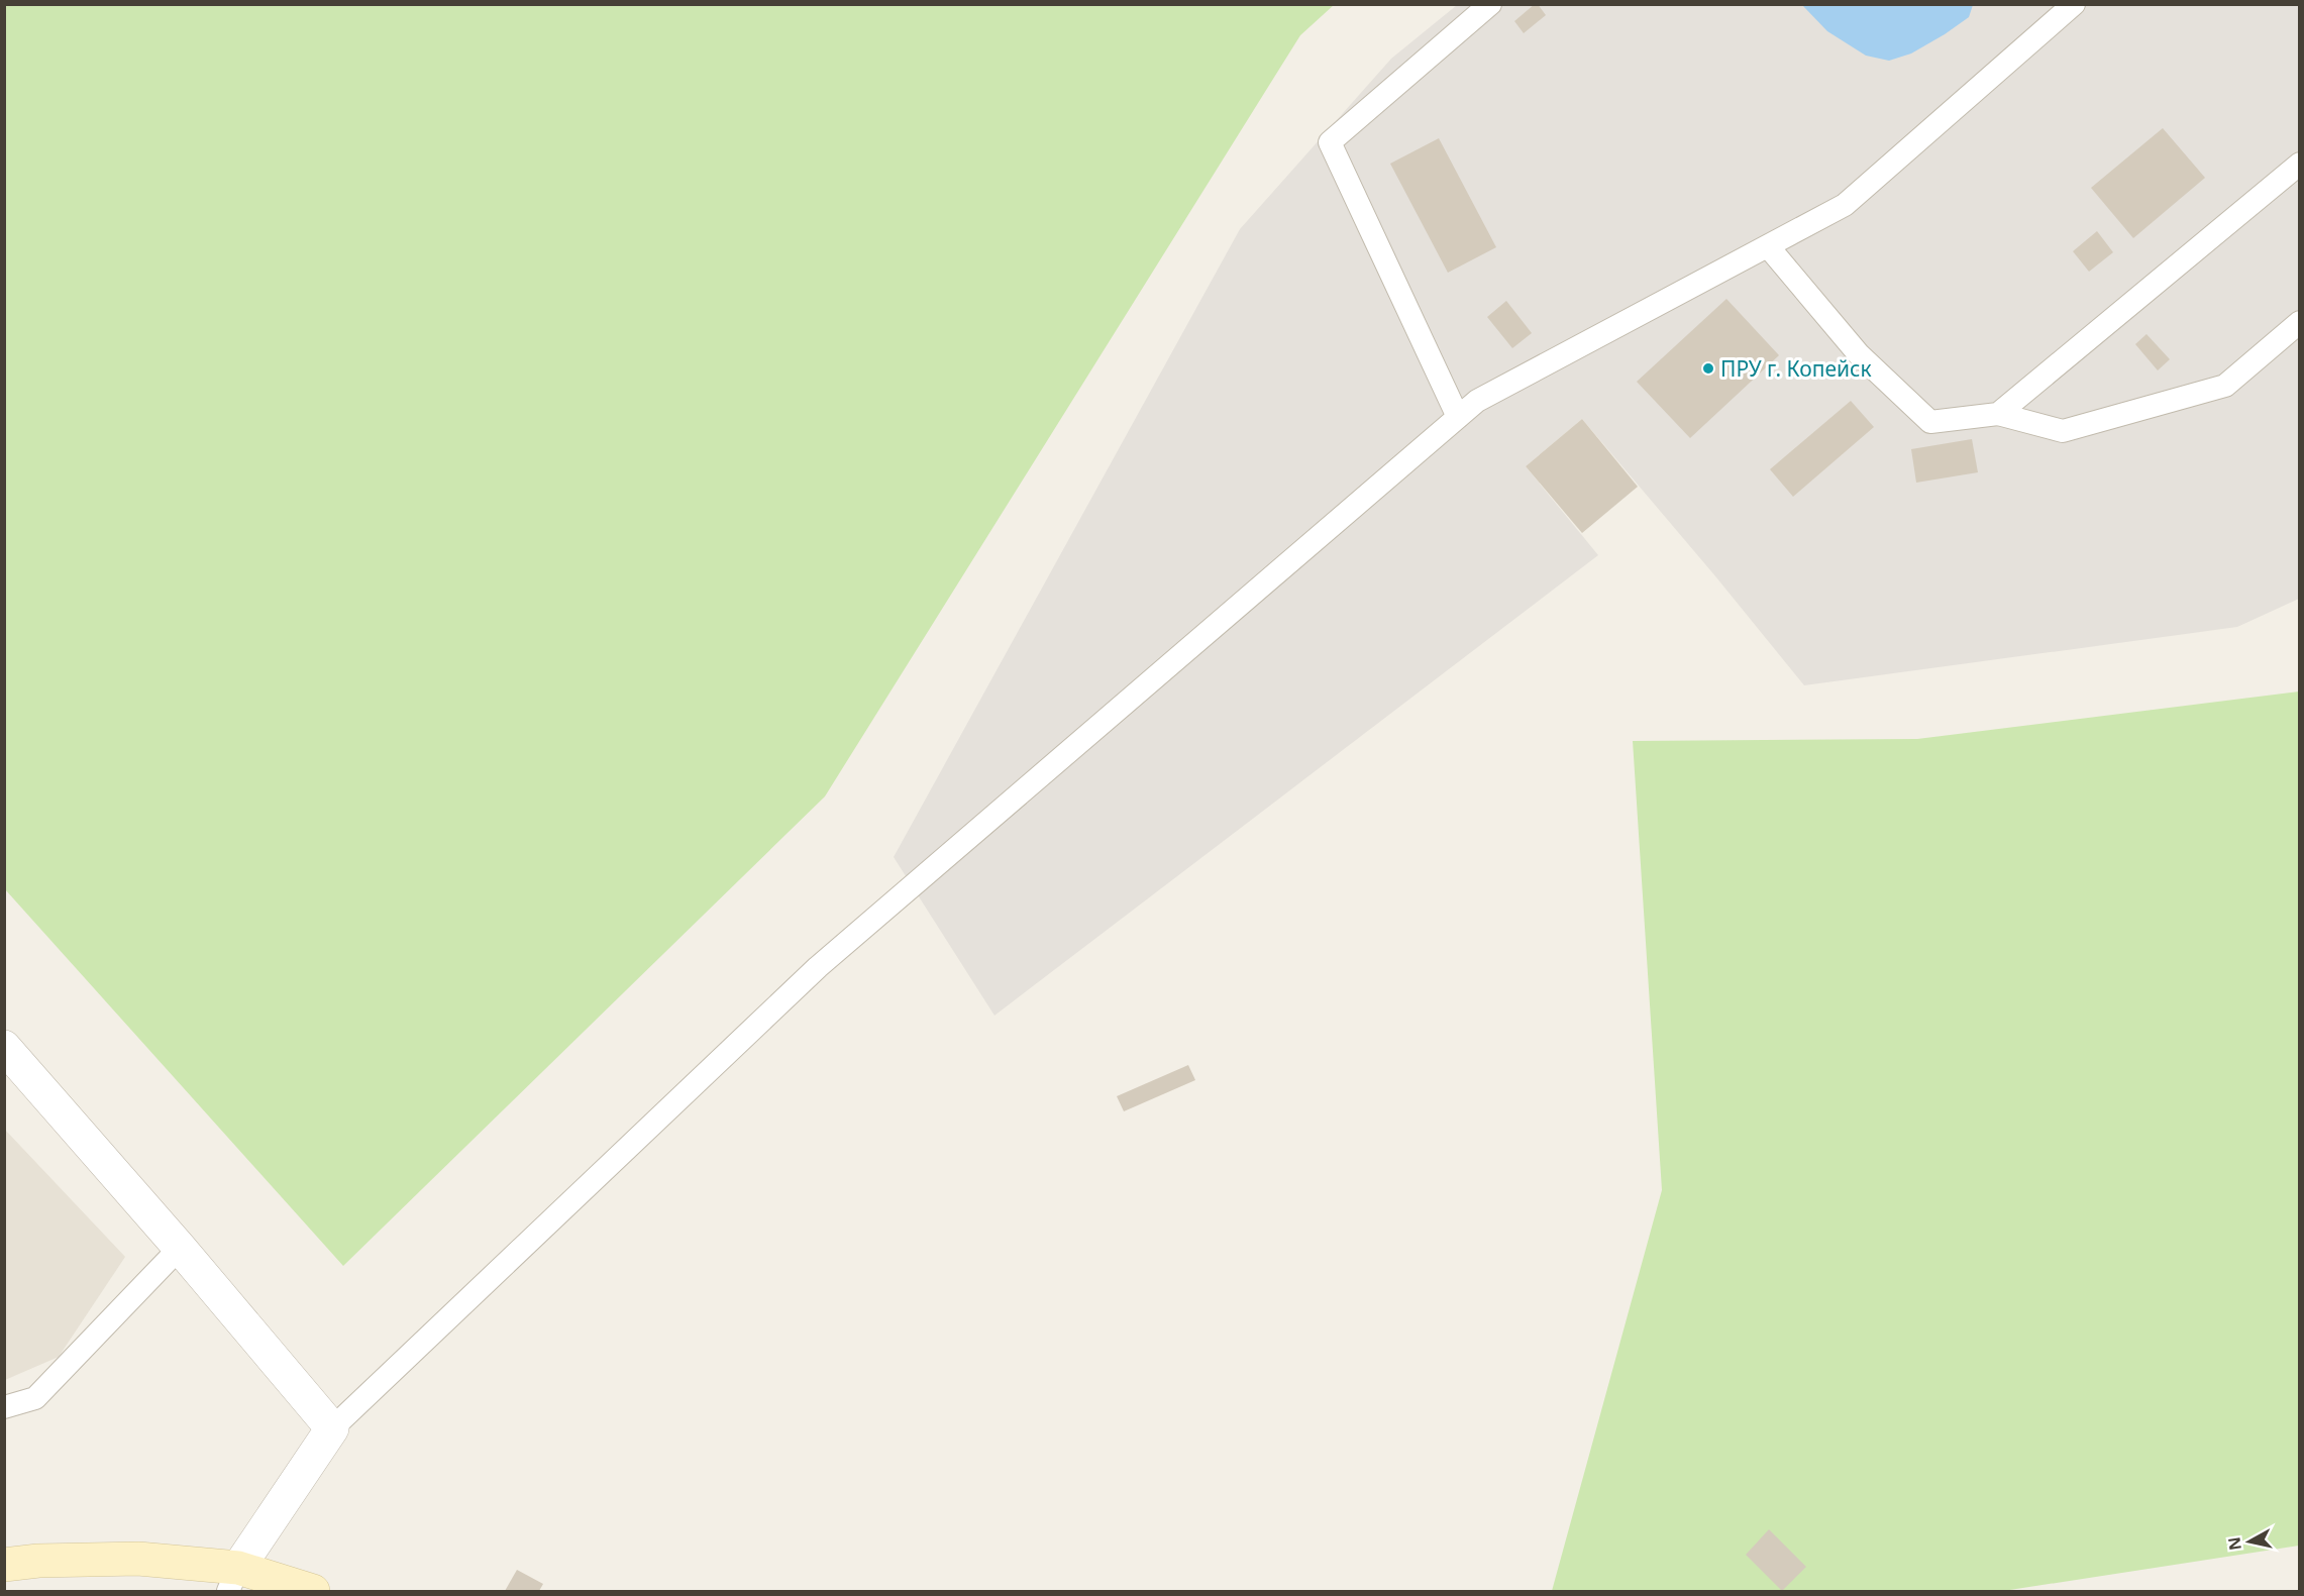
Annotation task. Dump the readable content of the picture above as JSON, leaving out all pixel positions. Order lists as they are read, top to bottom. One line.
{"places":["ПРУ г. Копейск"],"north":"left"}
